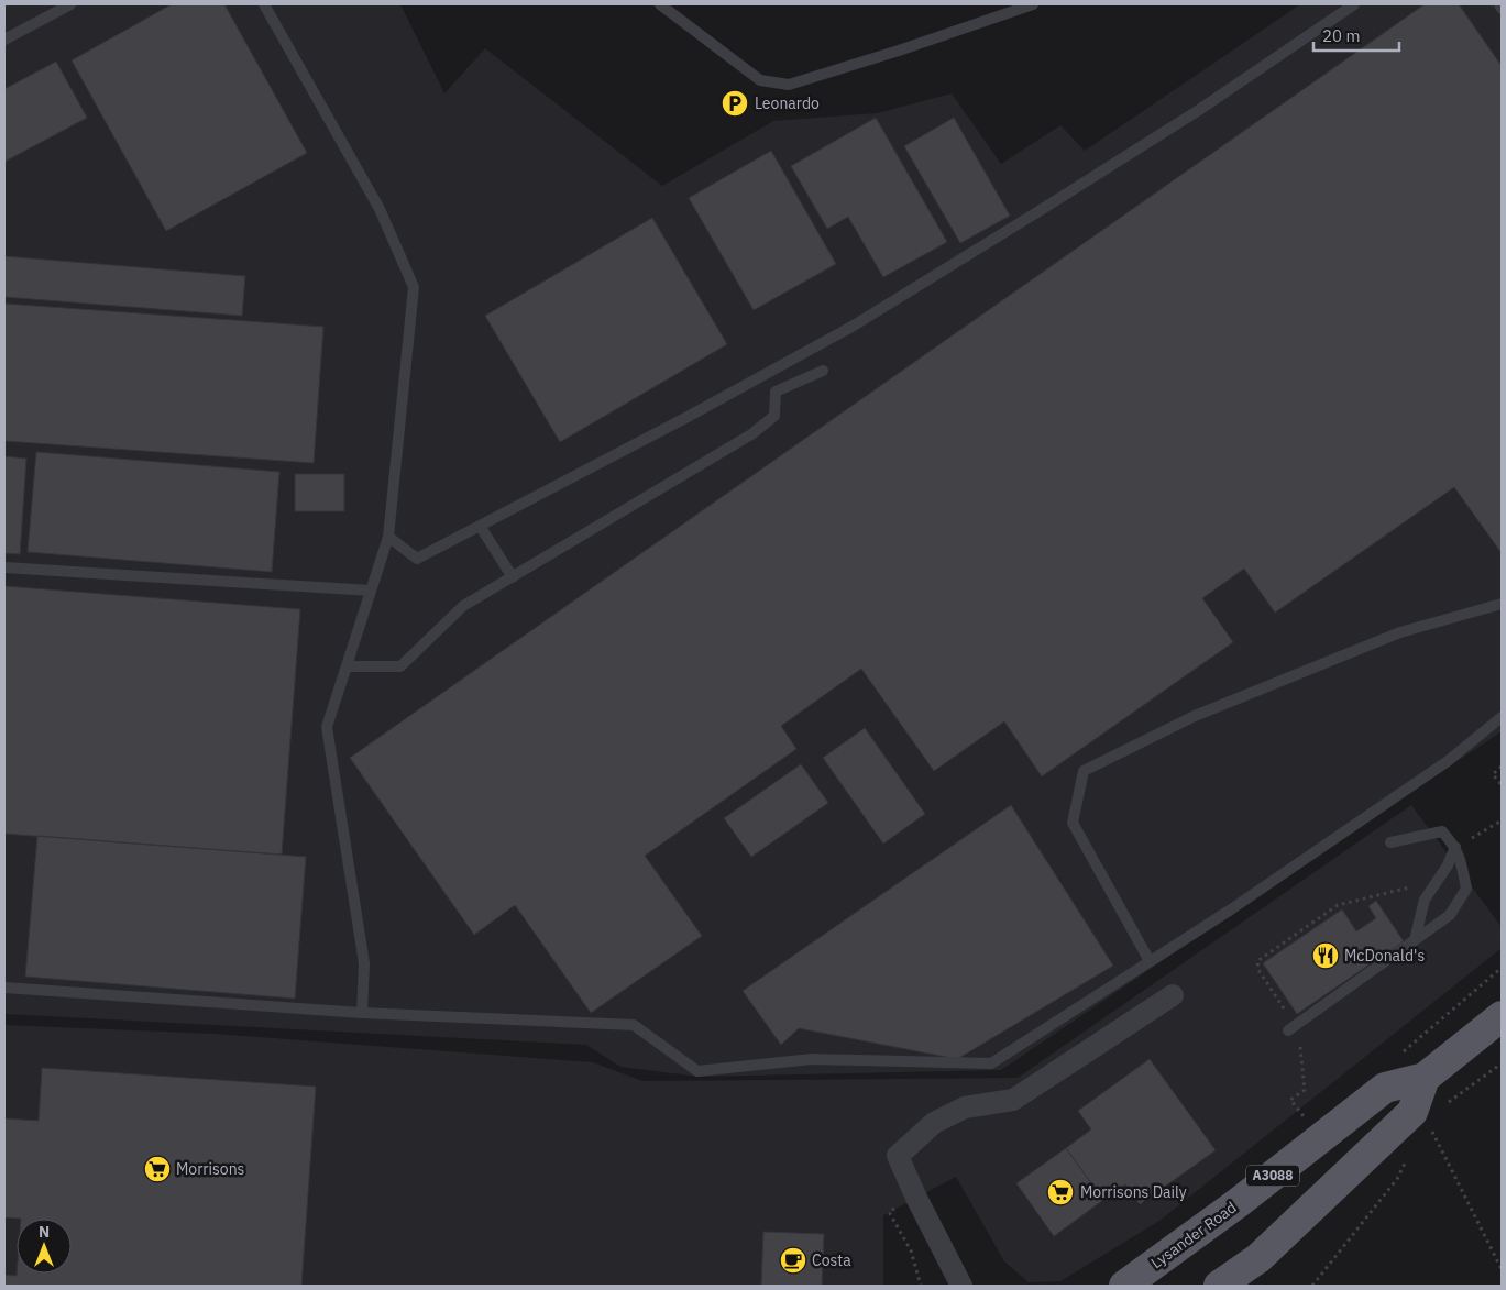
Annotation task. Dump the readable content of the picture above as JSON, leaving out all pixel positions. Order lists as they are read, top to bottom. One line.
{"streets":{"main road":["A3088","Lysander Road"]},"places":{"parking":["Leonardo"],"restaurant":["McDonald's"],"supermarket":["Morrisons","Morrisons Daily"],"cafe":["Costa"]},"scale_bar":"20 m","north":"top"}
